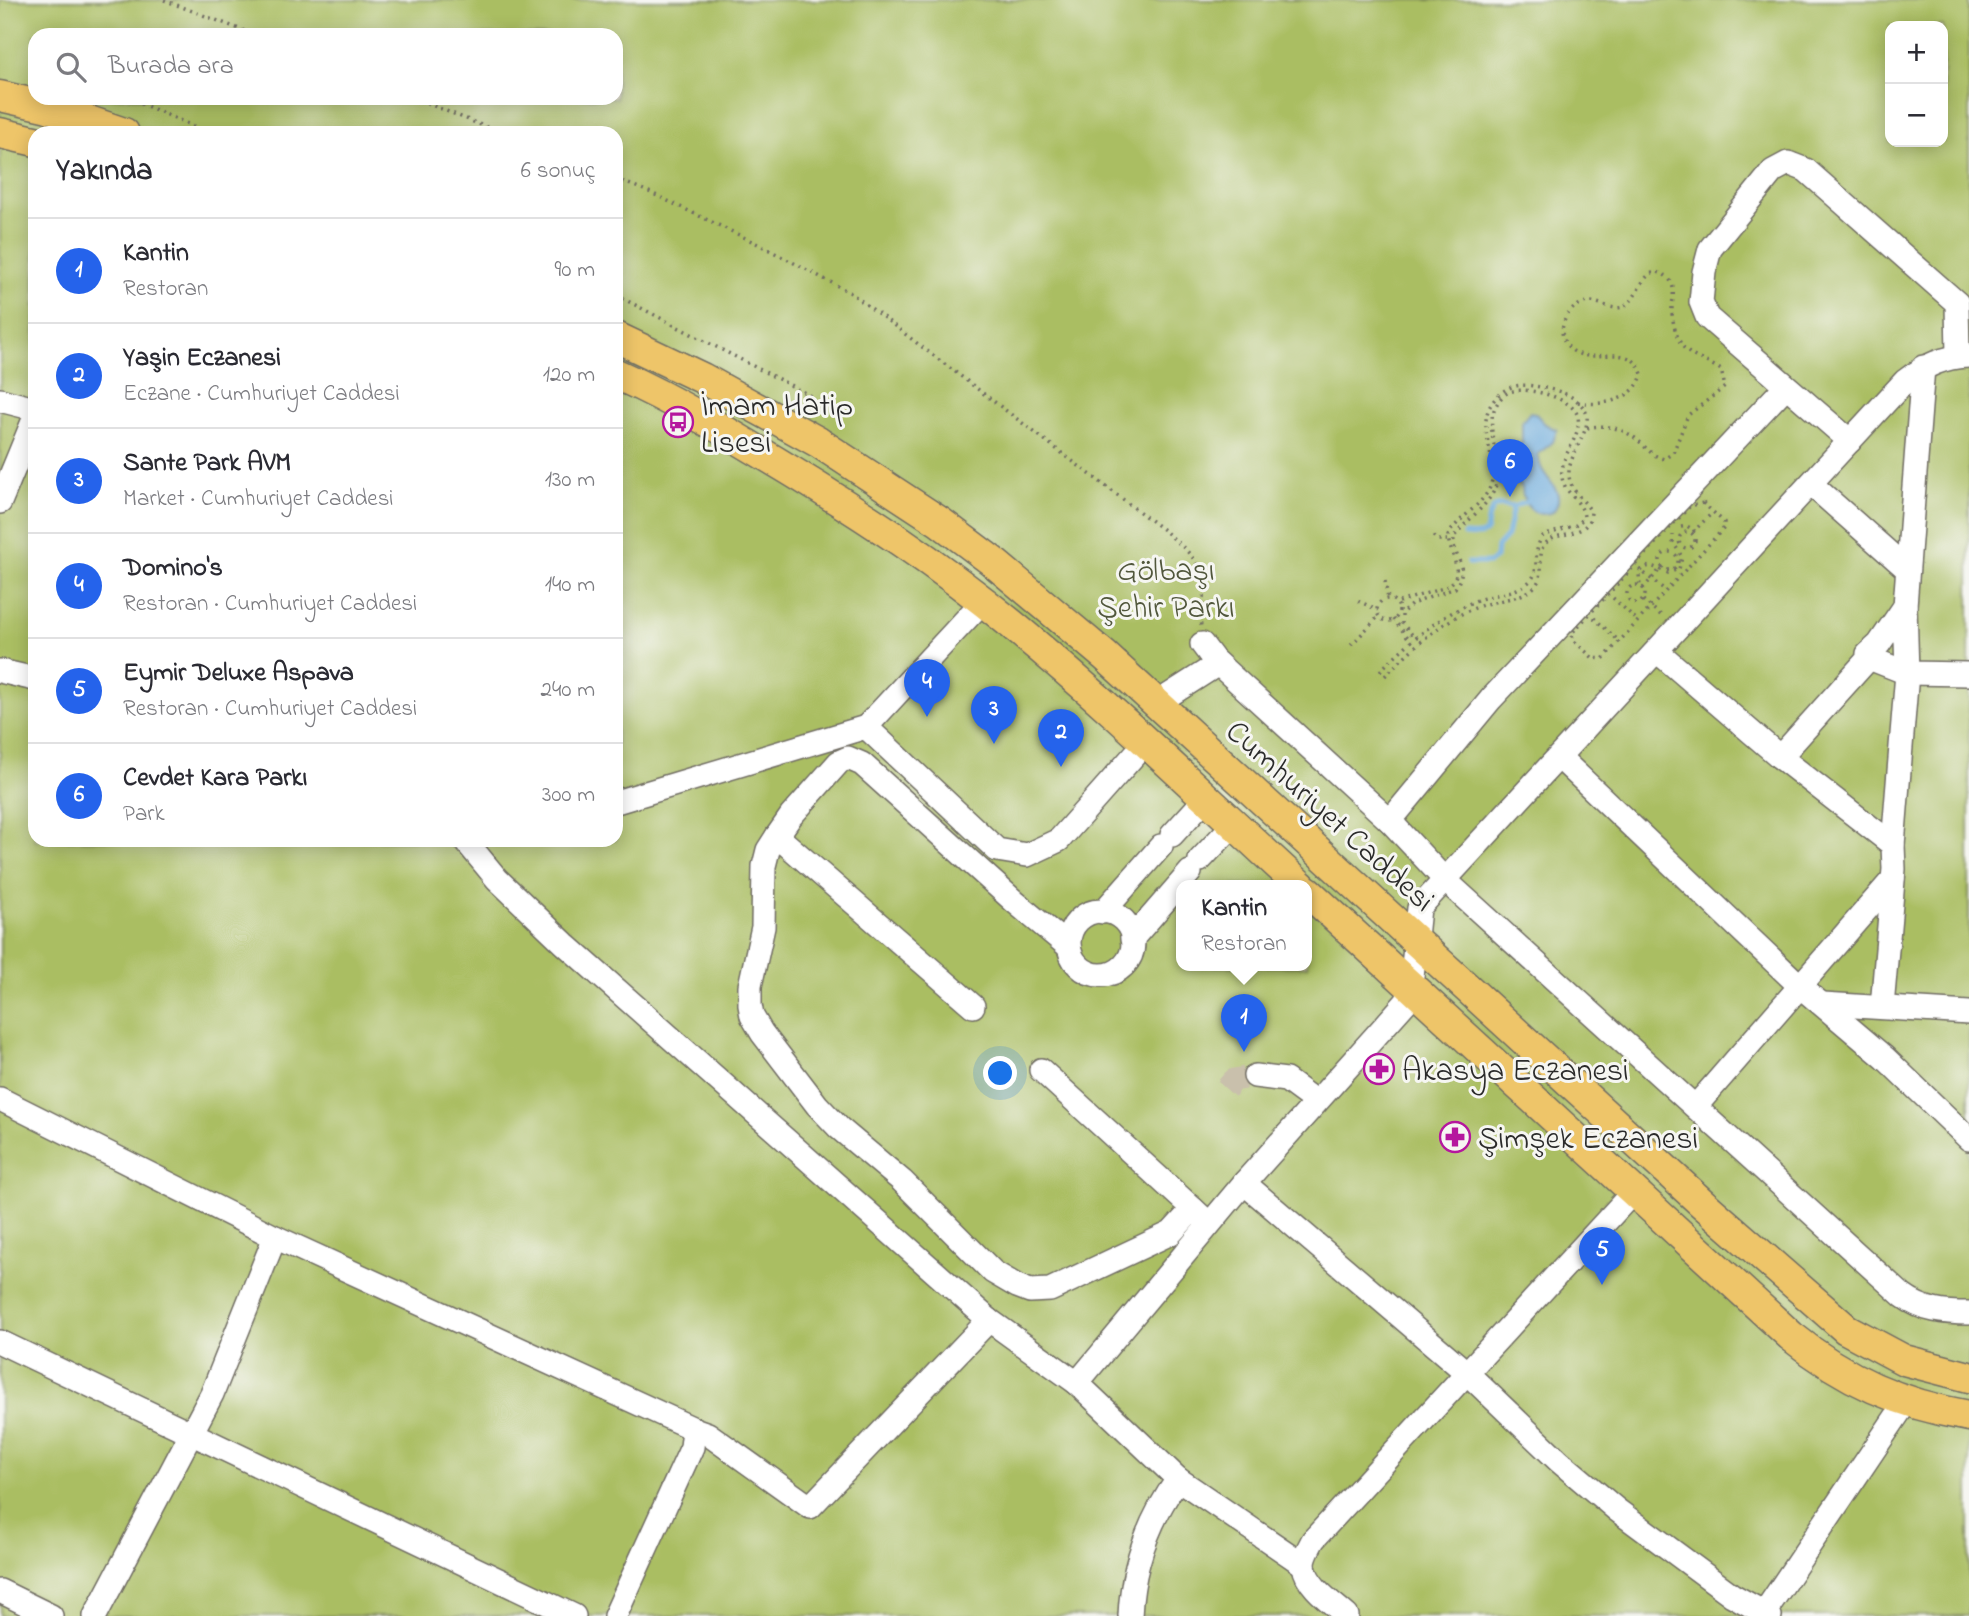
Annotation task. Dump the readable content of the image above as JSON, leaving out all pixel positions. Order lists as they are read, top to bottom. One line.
{"streets":{"main road":["Cumhuriyet Caddesi"]},"parks":["Gölbaşı Şehir Parkı"],"places":{"bus stop":["İmam Hatip Lisesi"],"pharmacy":["Akasya Eczanesi","Şimşek Eczanesi"]},"page":{"map_buttons":["+","−"],"search":"Burada ara","heading":["Yakında","6 sonuç"],"list":[{"mark":"1","name":"Kantin","note":"Restoran","value":"90 m"},{"mark":"2","name":"Yaşin Eczanesi","note":"Eczane · Cumhuriyet Caddesi","value":"120 m"},{"mark":"3","name":"Sante Park AVM","note":"Market · Cumhuriyet Caddesi","value":"130 m"},{"mark":"4","name":"Domino's","note":"Restoran · Cumhuriyet Caddesi","value":"140 m"},{"mark":"5","name":"Eymir Deluxe Aspava","note":"Restoran · Cumhuriyet Caddesi","value":"240 m"},{"mark":"6","name":"Cevdet Kara Parkı","note":"Park","value":"300 m"}],"pins":["6","4","3","2","1","5"],"popup":["Kantin","Restoran"]}}
